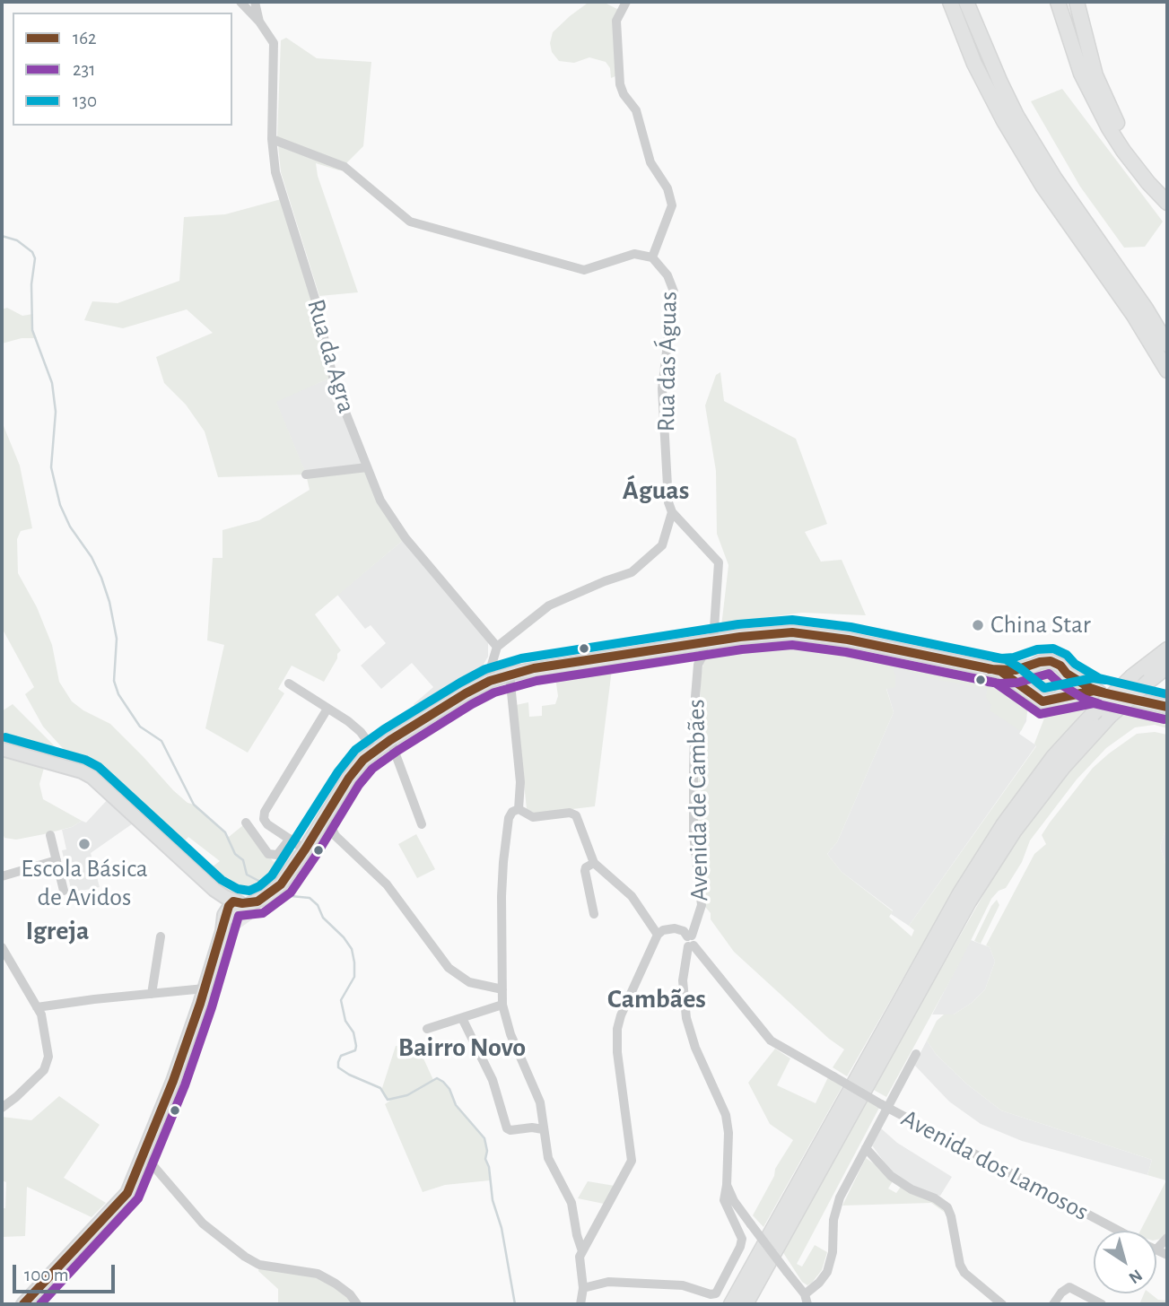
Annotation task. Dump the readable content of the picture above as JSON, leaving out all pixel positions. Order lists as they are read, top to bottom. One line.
{"streets":{"street":["Rua da Agra","Rua das Águas","Avenida de Cambães","Avenida dos Lamosos"]},"crossings":[["Rua da Agra","Rua das Águas"],["Avenida de Cambães","Avenida dos Lamosos"]],"districts":["Águas","Igreja","Cambães","Bairro Novo"],"places":["China Star","Escola Básica de Avidos"],"lines":["transit line 130","transit line 162","transit line 231"],"legend":["162","231","130"],"scale_bar":"100 m","north":"bottom right"}
